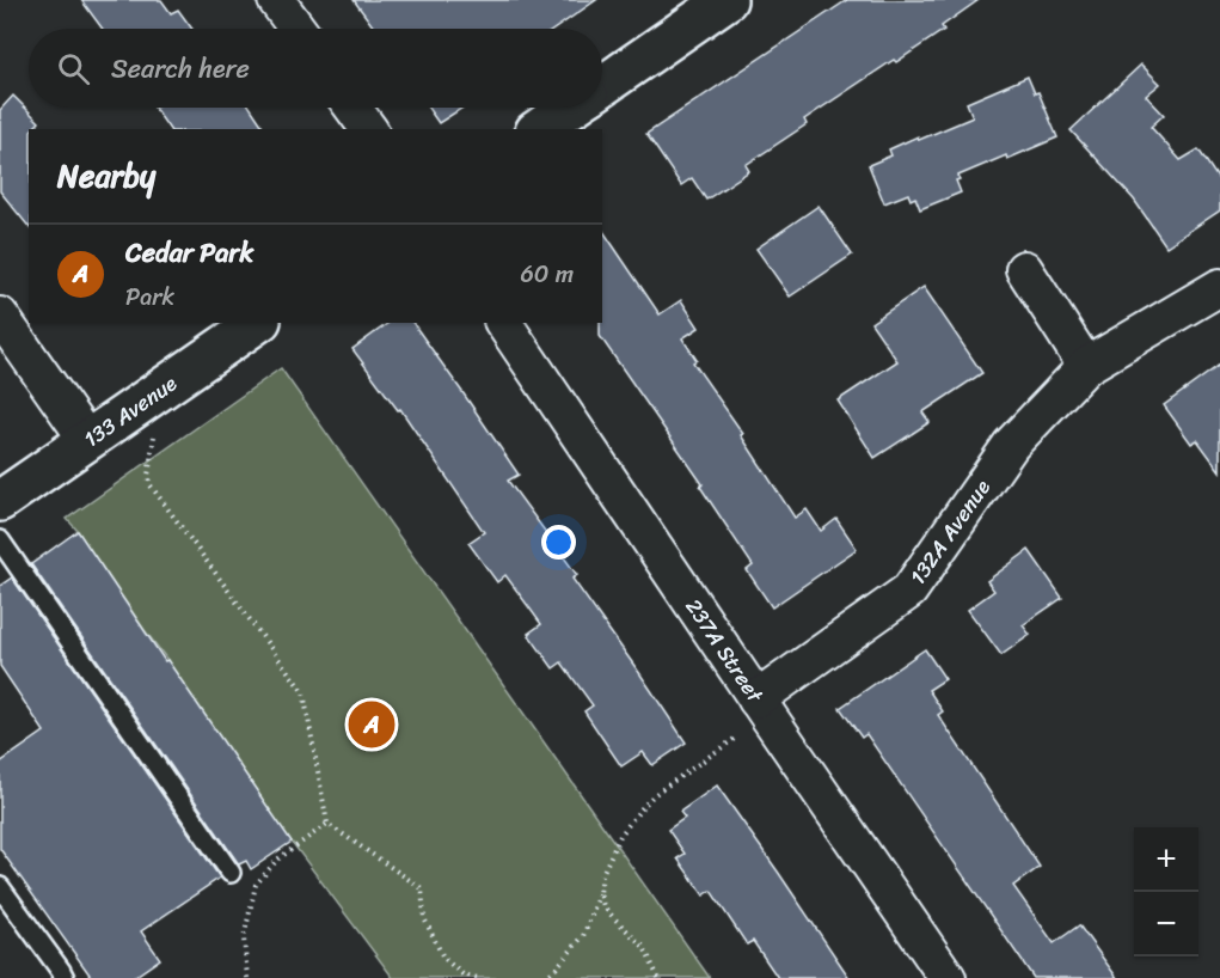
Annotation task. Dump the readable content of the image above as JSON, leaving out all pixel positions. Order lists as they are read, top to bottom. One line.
{"streets":{"street":["133 Avenue","132A Avenue","237A Street"]},"crossings":[["132A Avenue","237A Street"]],"page":{"search":"Search here","heading":"Nearby","list":[{"mark":"A","name":"Cedar Park","note":"Park","value":"60 m"}],"pins":"A","map_buttons":["+","−"]}}
